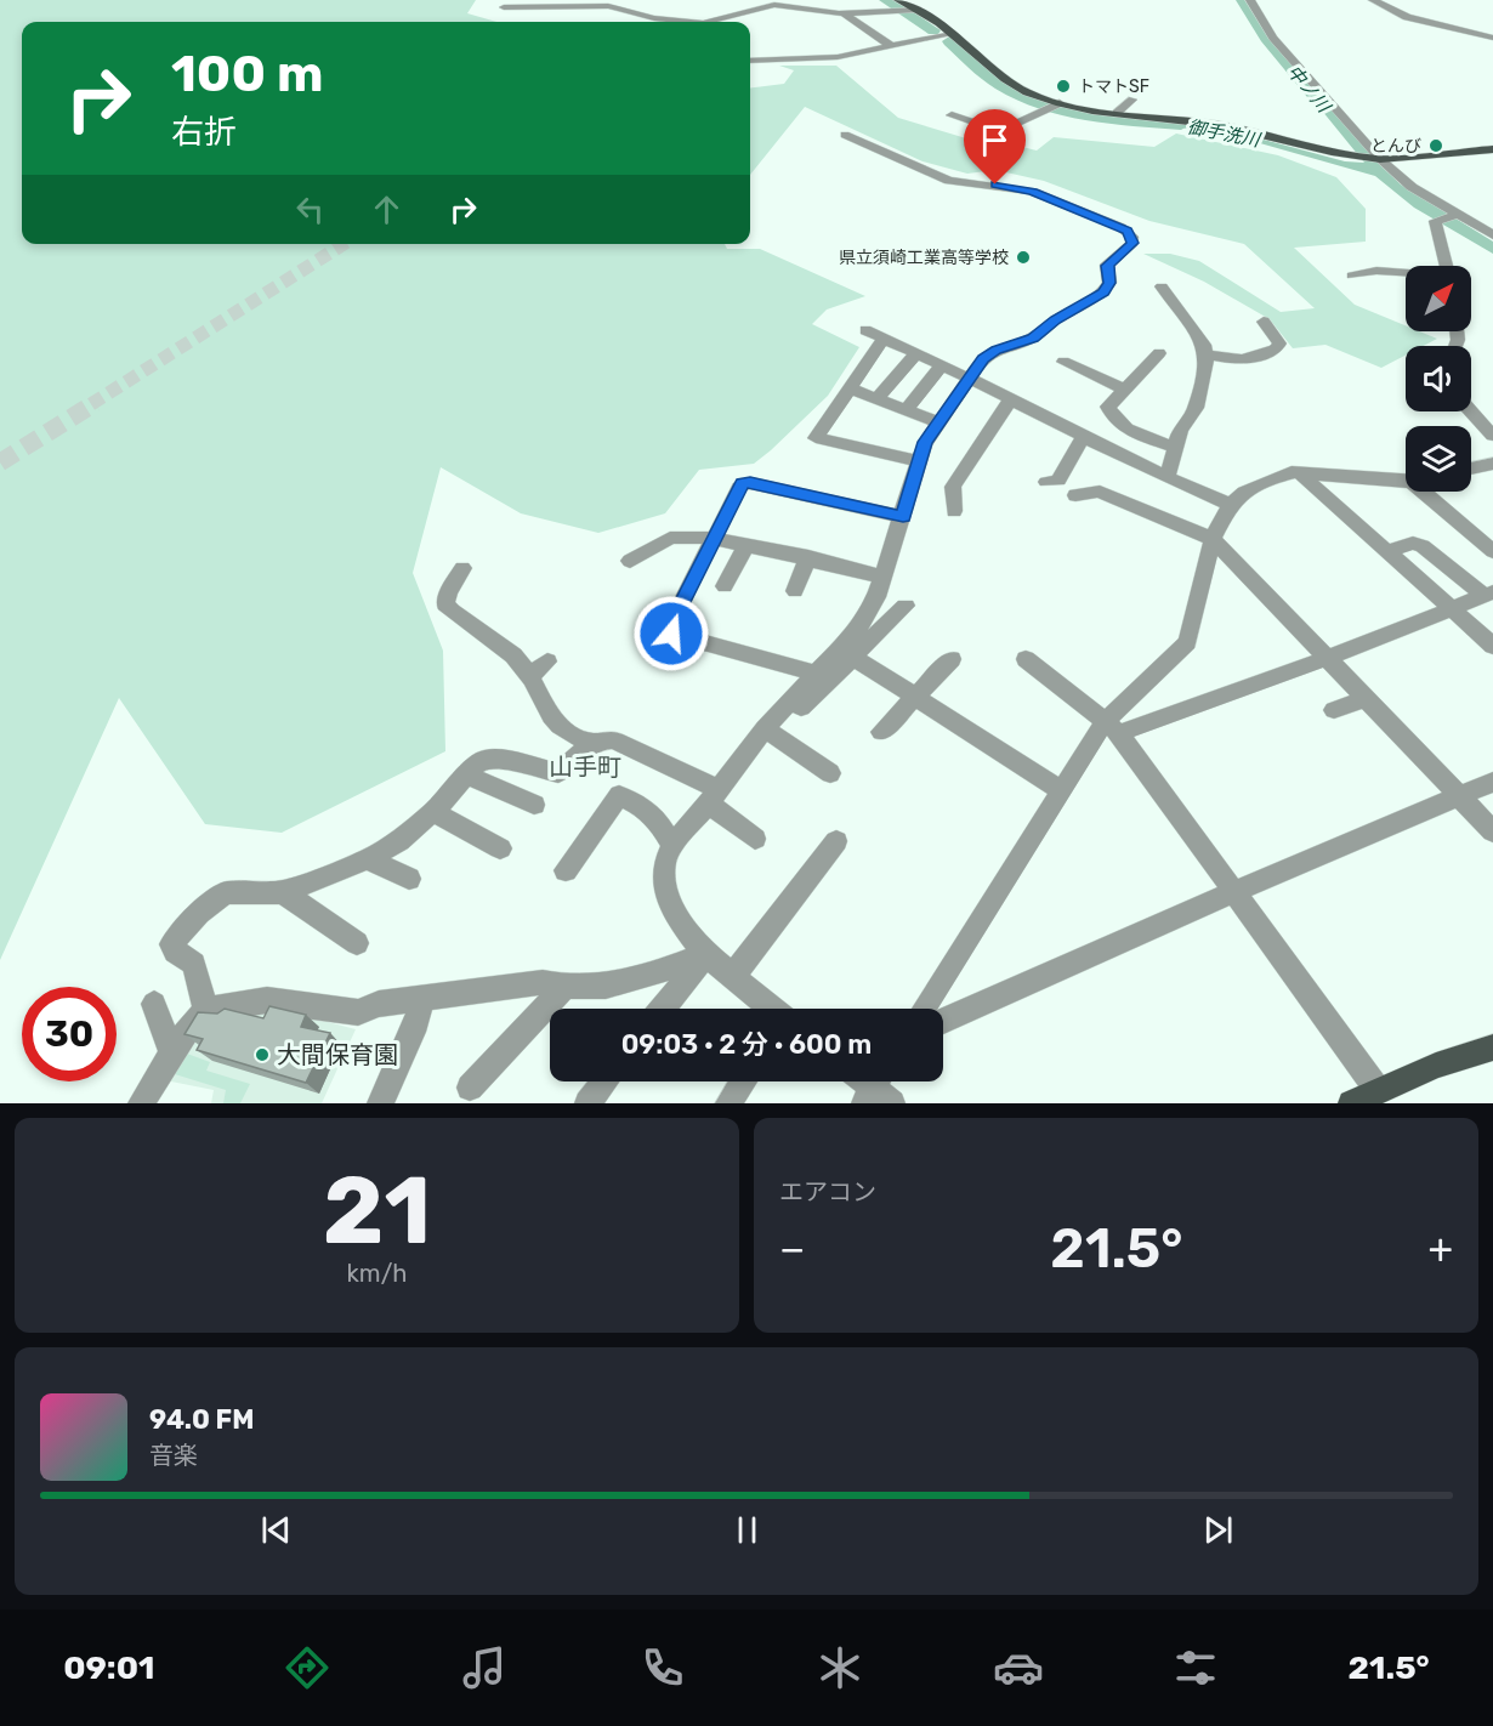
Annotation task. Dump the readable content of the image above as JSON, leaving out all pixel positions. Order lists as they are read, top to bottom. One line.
{"districts":["山手町"],"water":["中ノ川","御手洗川"],"places":["トマトSF","とんび","県立須崎工業高等学校","大間保育園"],"north":"top right","page":{"turn":["100 m","右折"],"limit":"30","trip":"09:03 · 2 分 · 600 m","tile":[["21","km/h"],"エアコン"],"heat":["−","21.5°","+"],"song":["94.0 FM","音楽"],"tabs":["09:01","21.5°"]}}
